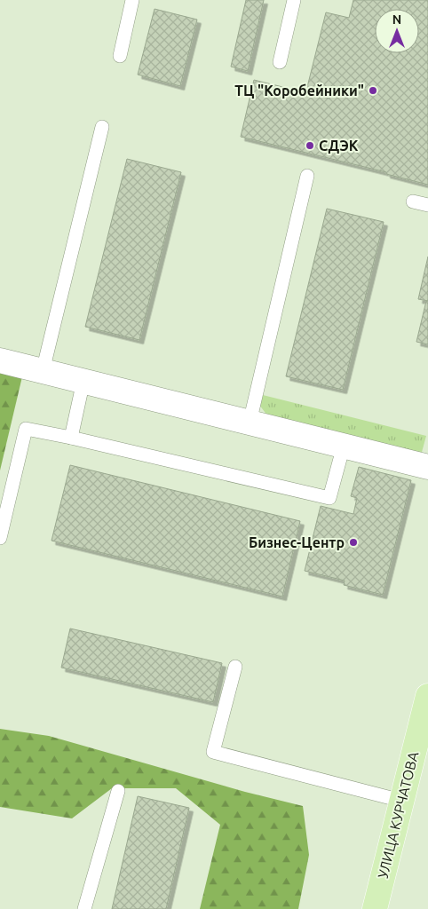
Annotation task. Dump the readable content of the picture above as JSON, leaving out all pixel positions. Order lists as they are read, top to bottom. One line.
{"streets":{"main road":["УЛИЦА КУРЧАТОВА"]},"places":["ТЦ \"Коробейники\"","СДЭК","Бизнес-Центр"],"north":"top"}
